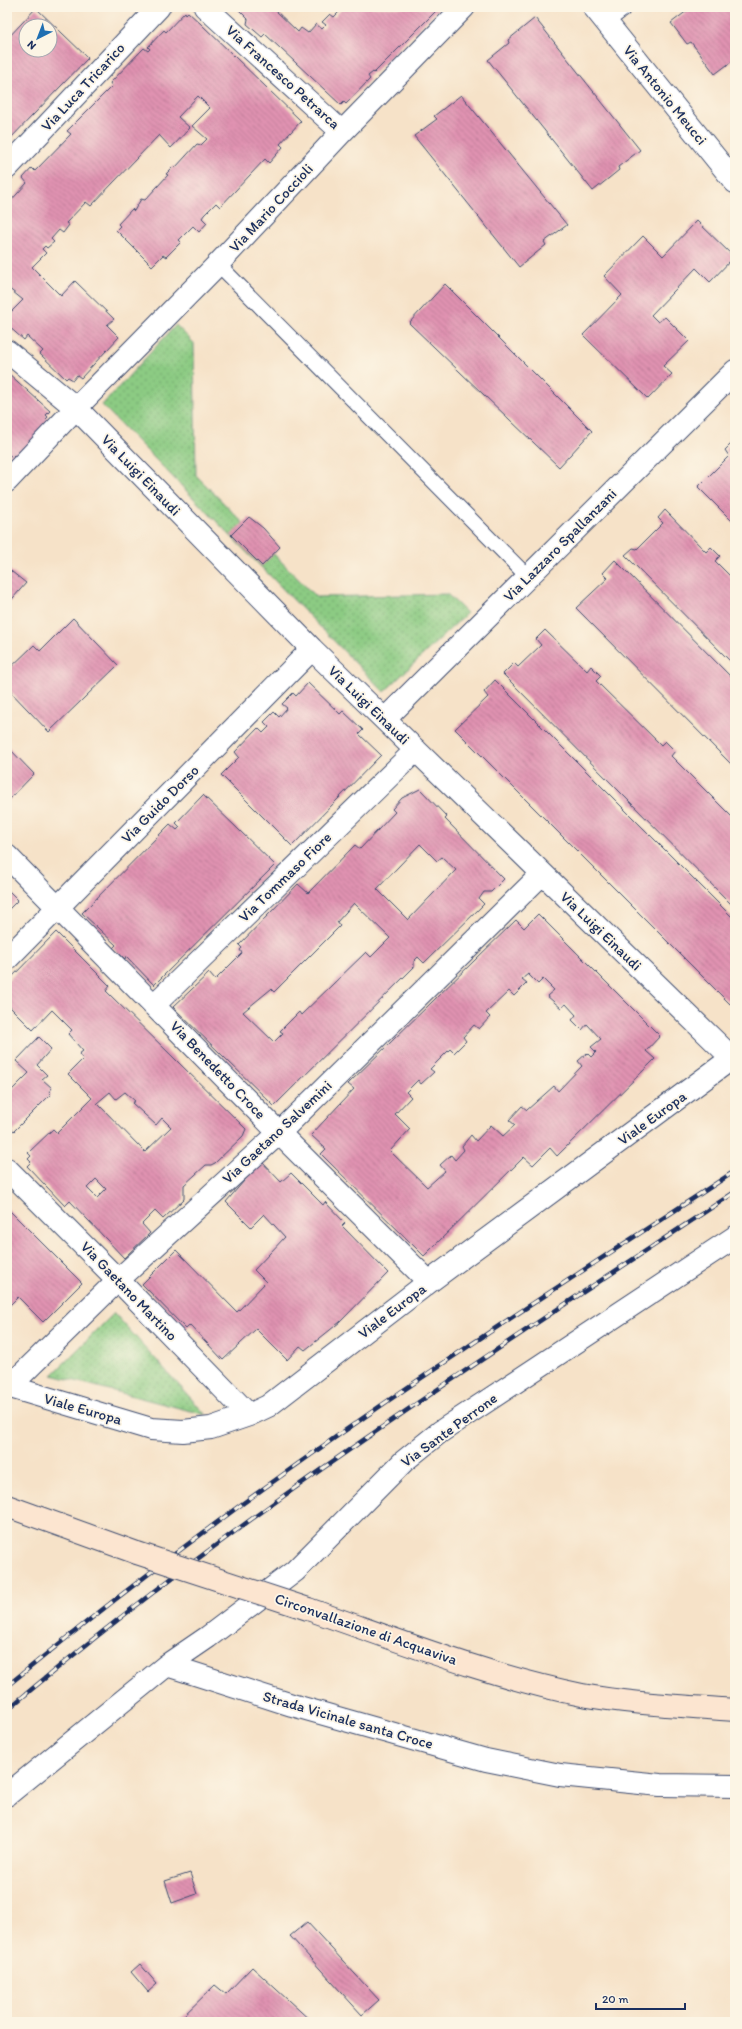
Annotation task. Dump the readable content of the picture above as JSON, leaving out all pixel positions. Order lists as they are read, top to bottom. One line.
{"streets":{"main road":["Circonvallazione di Acquaviva"],"street":["Via Francesco Petrarca","Via Luca Tricarico","Via Antonio Meucci","Via Mario Coccioli","Via Luigi Einaudi","Via Lazzaro Spallanzani","Via Guido Dorso","Via Tommaso Fiore","Via Benedetto Croce","Viale Europa","Via Gaetano Salvemini","Via Gaetano Martino","Via Sante Perrone","Strada Vicinale santa Croce"]},"crossings":[["Via Francesco Petrarca","Via Mario Coccioli"],["Via Mario Coccioli","Via Luigi Einaudi"],["Via Luigi Einaudi","Via Lazzaro Spallanzani"],["Via Luigi Einaudi","Via Guido Dorso"],["Via Luigi Einaudi","Via Tommaso Fiore"],["Via Luigi Einaudi","Viale Europa"],["Via Luigi Einaudi","Via Gaetano Salvemini"],["Via Guido Dorso","Via Benedetto Croce"],["Via Tommaso Fiore","Via Benedetto Croce"],["Via Benedetto Croce","Viale Europa"],["Via Benedetto Croce","Via Gaetano Salvemini"],["Viale Europa","Via Gaetano Salvemini"],["Viale Europa","Via Gaetano Martino"],["Via Gaetano Salvemini","Via Gaetano Martino"],["Via Sante Perrone","Strada Vicinale santa Croce"]],"scale_bar":"20 m","north":"bottom left"}
